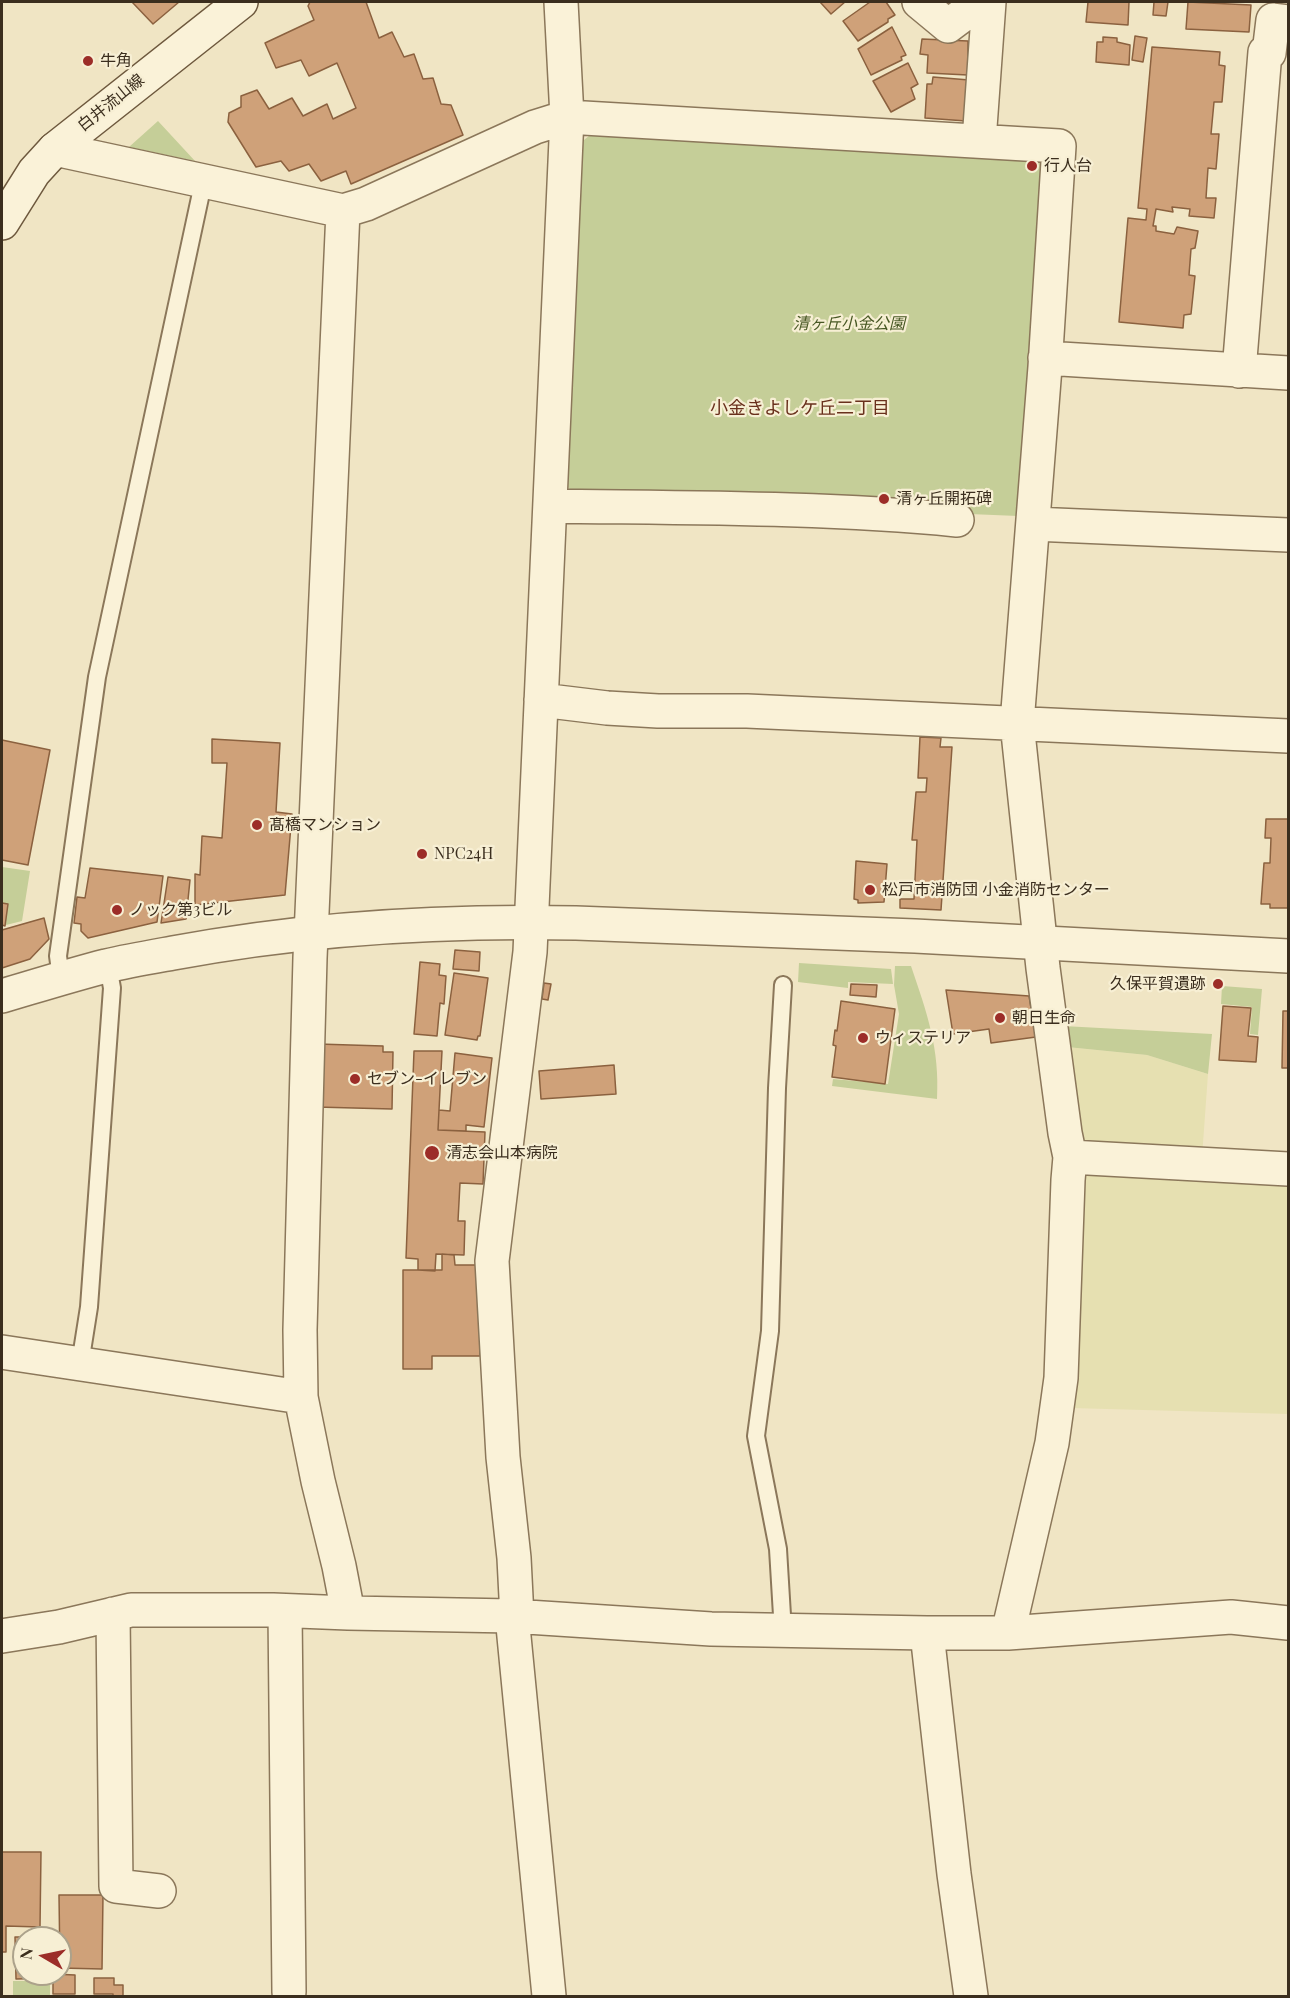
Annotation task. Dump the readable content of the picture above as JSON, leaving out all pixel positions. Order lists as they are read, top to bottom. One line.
{"streets":{"street":["白井流山線"]},"districts":["小金きよしケ丘二丁目"],"parks":["清ヶ丘小金公園"],"places":["牛角","行人台","清ヶ丘開拓碑","髙橋マンション","NPC24H","松戸市消防団 小金消防センター","ノック第3ビル","久保平賀遺跡","朝日生命","ウィステリア","セブン-イレブン","清志会山本病院"],"north":"left"}
